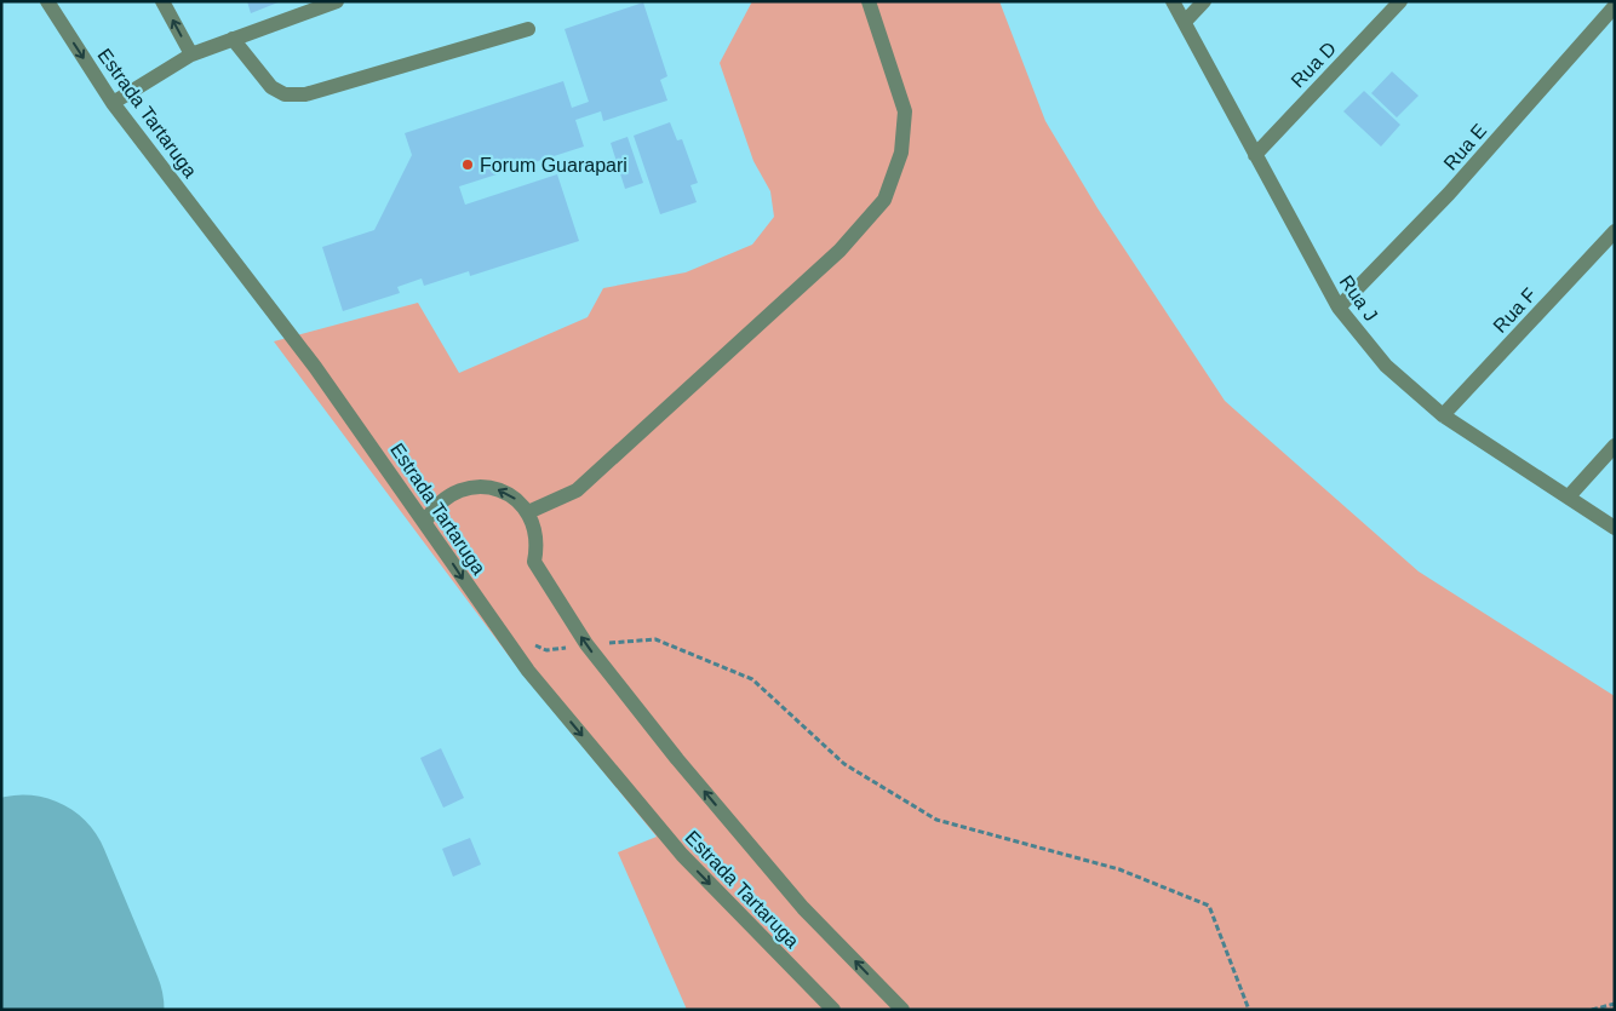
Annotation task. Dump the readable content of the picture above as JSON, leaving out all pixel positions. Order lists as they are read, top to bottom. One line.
{"streets":{"street":["Rua D","Estrada Tartaruga","Rua E","Rua J","Rua F"]},"crossings":[["Rua D","Rua J"],["Rua E","Rua J"],["Rua J","Rua F"]],"places":["Forum Guarapari"]}
